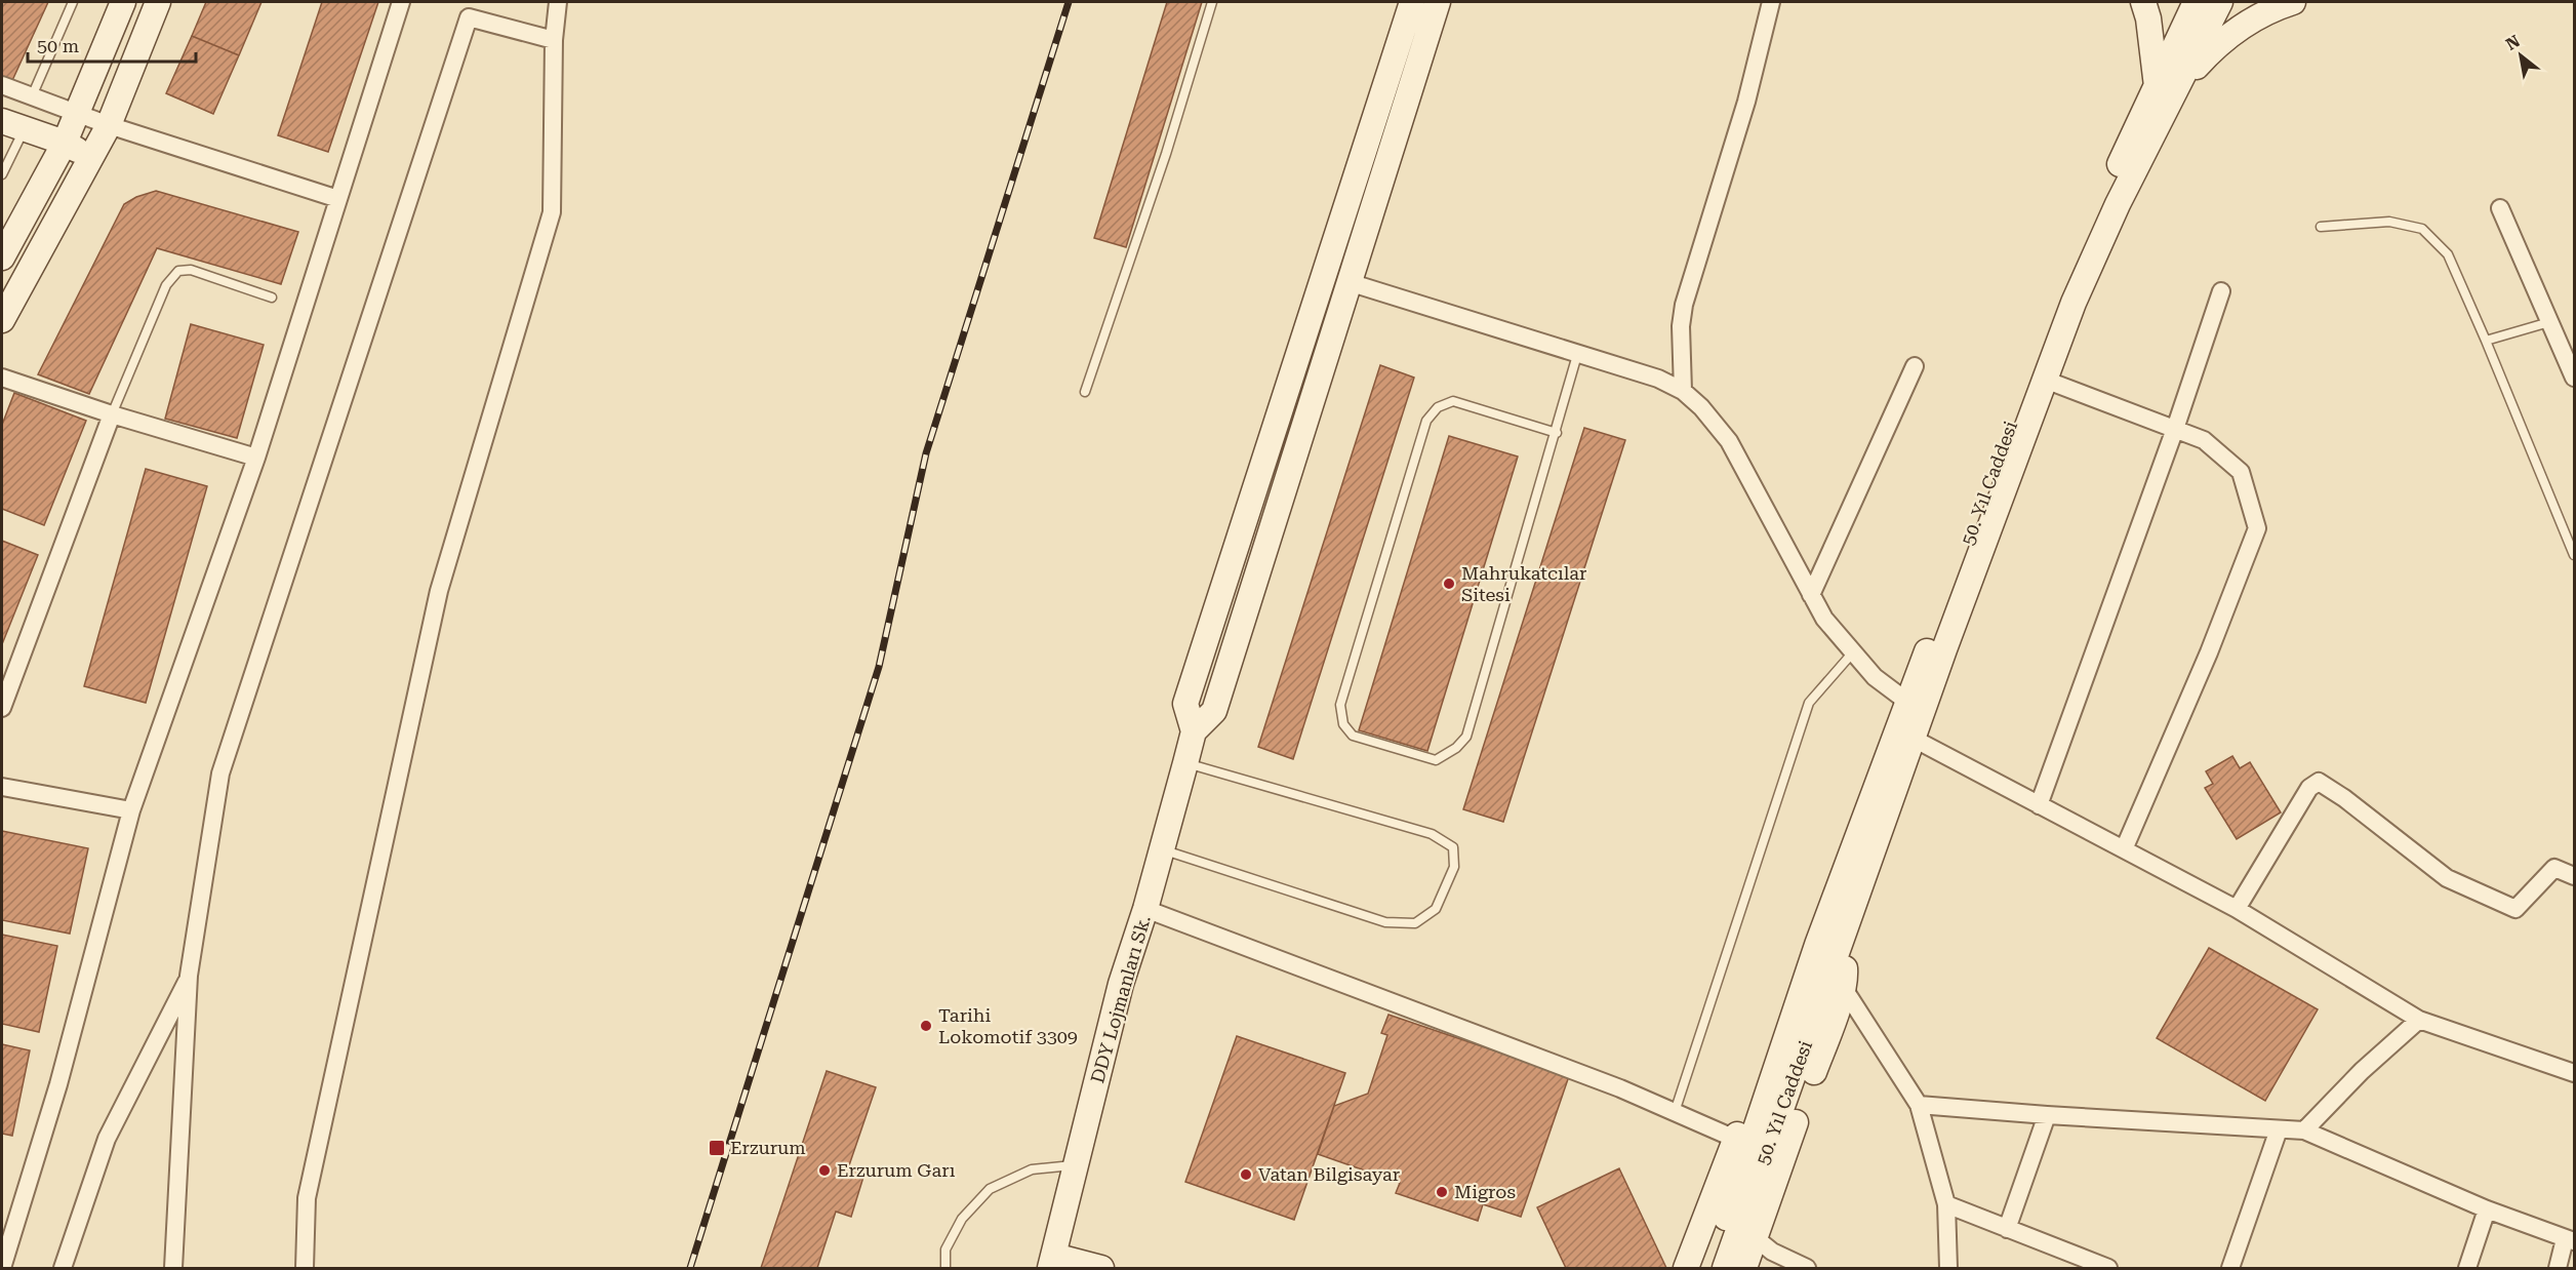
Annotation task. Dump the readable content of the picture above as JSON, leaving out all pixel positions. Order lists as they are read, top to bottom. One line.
{"streets":{"main road":["50. Yıl Caddesi","DDY Lojmanları Sk."]},"places":{"other":["Mahrukatcılar Sitesi","Tarihi Lokomotif 3309","Erzurum Garı","Vatan Bilgisayar","Migros"],"transit":["Erzurum"]},"scale_bar":"50 m","north":"top left"}
